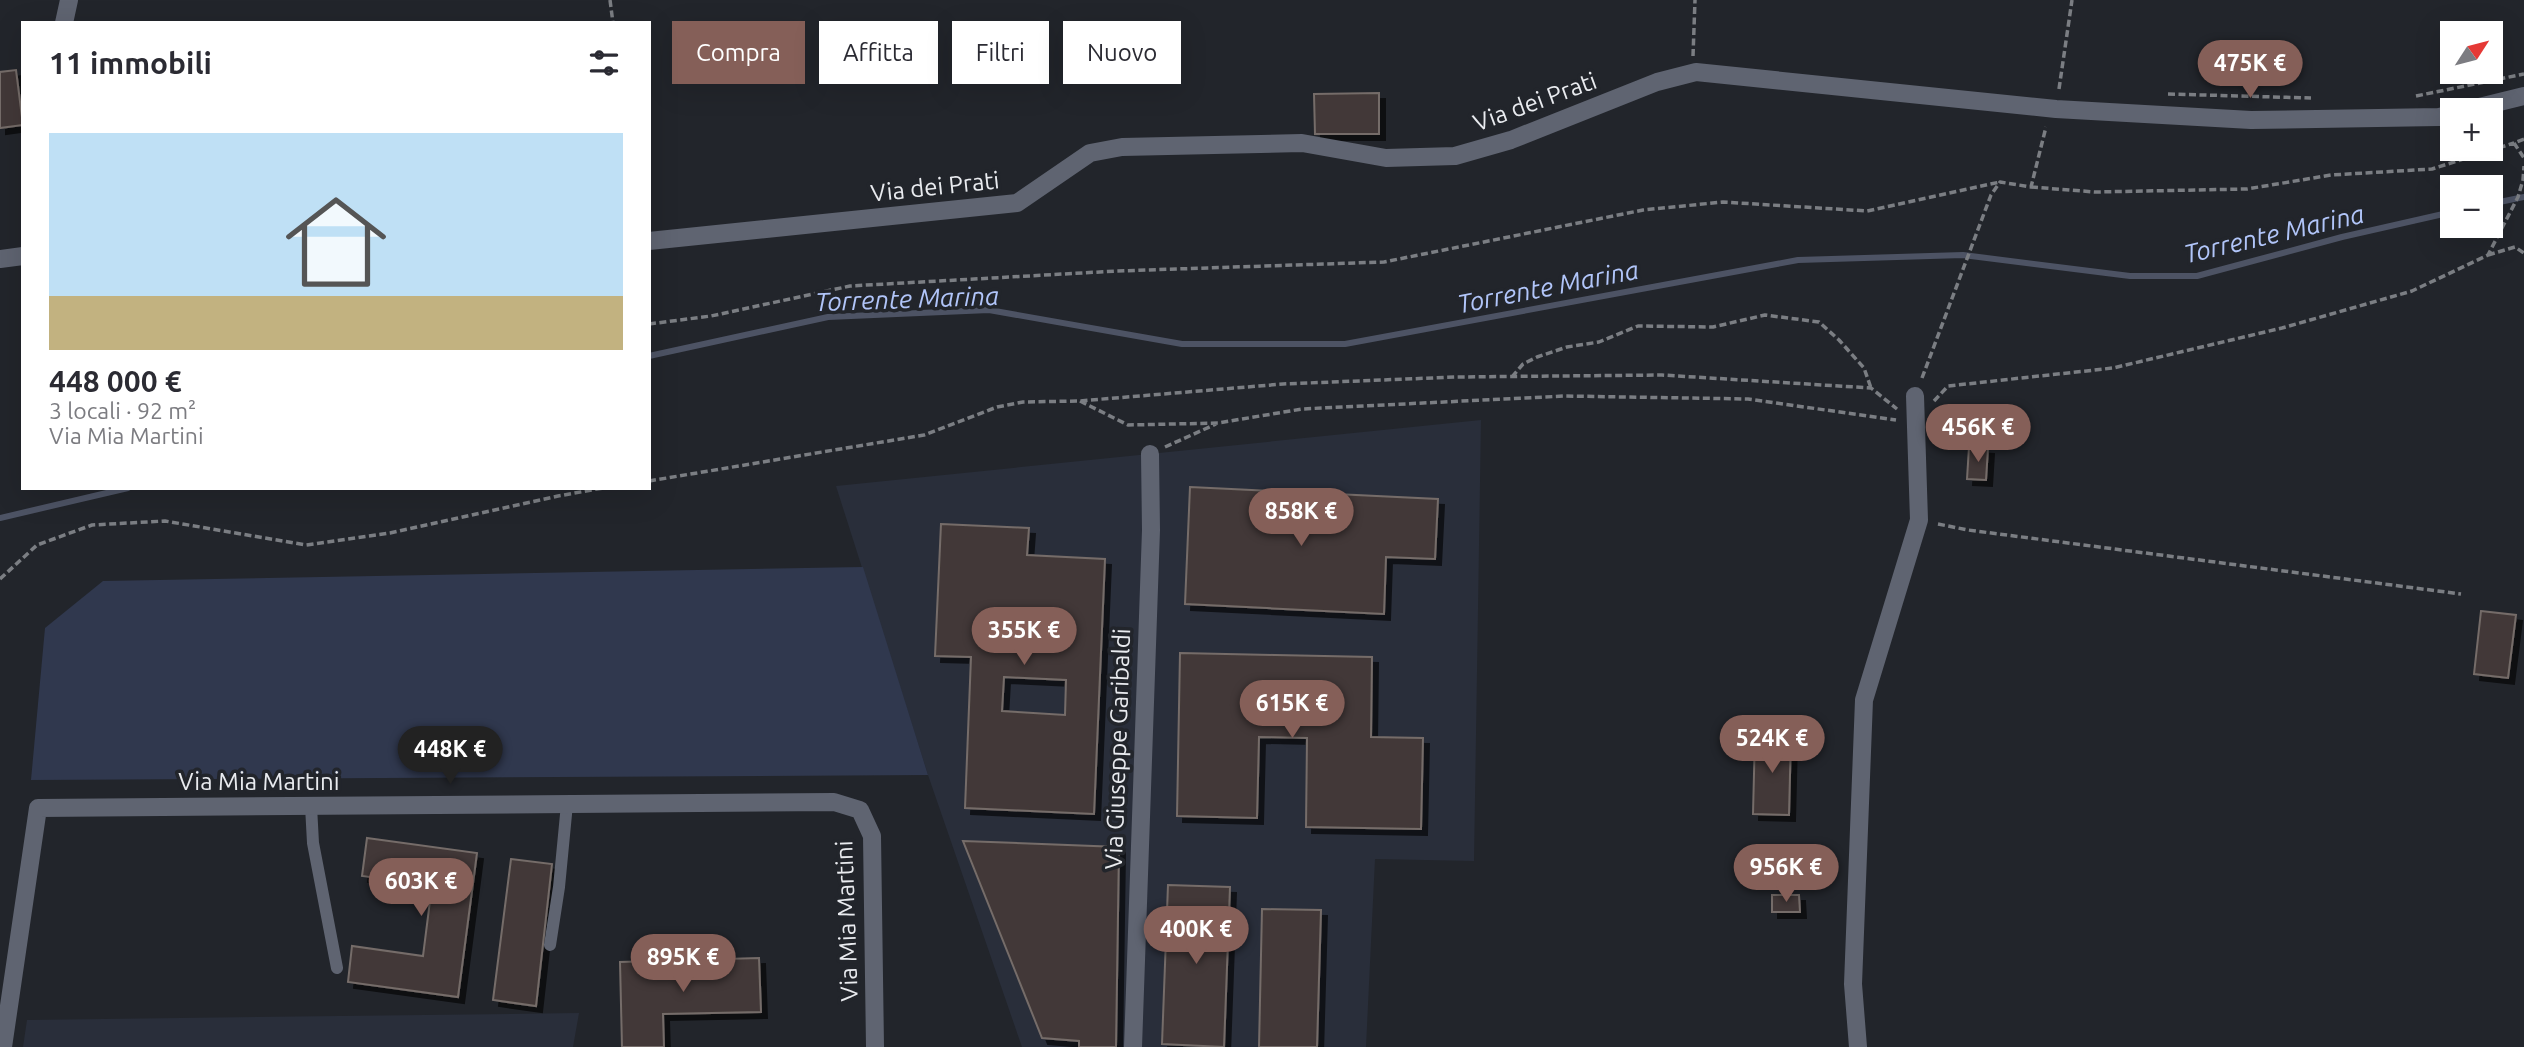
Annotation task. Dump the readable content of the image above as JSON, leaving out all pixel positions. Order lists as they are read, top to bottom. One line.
{"streets":{"street":["Via dei Prati","Via Giuseppe Garibaldi","Via Mia Martini"]},"water":["Torrente Marina"],"north":"top right","page":{"map_buttons":["+","−"],"chip":["Compra","Affitta","Filtri","Nuovo"],"heading":"11 immobili","price":["475K €","456K €","858K €","355K €","615K €","524K €","448K €","956K €","603K €","400K €","895K €"],"list":[{"name":"448 000 €","note":"3 locali · 92 m² · Via Mia Martini"}]}}
